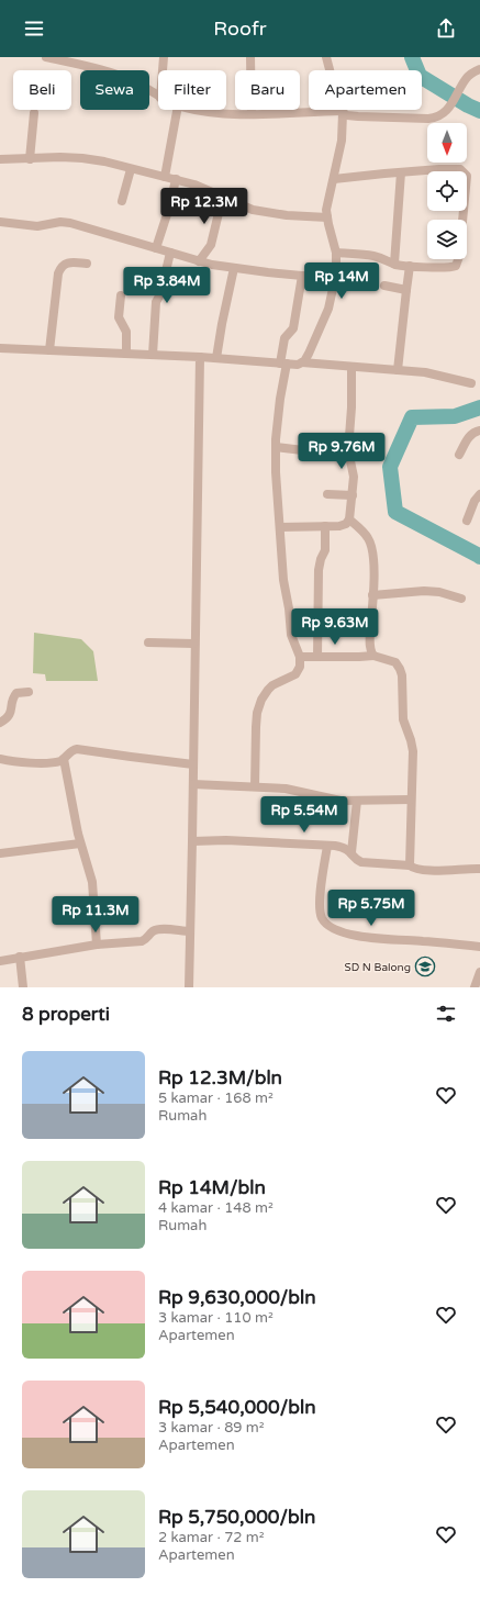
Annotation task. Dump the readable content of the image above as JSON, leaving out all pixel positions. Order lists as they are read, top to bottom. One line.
{"places":{"school or university":["SD N Balong"]},"north":"bottom","page":{"header":"Roofr","chip":["Beli","Sewa","Filter","Baru","Apartemen"],"price":["Rp 12.3M","Rp 14M","Rp 3.84M","Rp 9.76M","Rp 9.63M","Rp 5.54M","Rp 5.75M","Rp 11.3M"],"heading":"8 properti","list":[{"name":"Rp 12.3M/bln","note":"5 kamar · 168 m² · Rumah"},{"name":"Rp 14M/bln","note":"4 kamar · 148 m² · Rumah"},{"name":"Rp 9,630,000/bln","note":"3 kamar · 110 m² · Apartemen"},{"name":"Rp 5,540,000/bln","note":"3 kamar · 89 m² · Apartemen"},{"name":"Rp 5,750,000/bln","note":"2 kamar · 72 m² · Apartemen"}]}}
